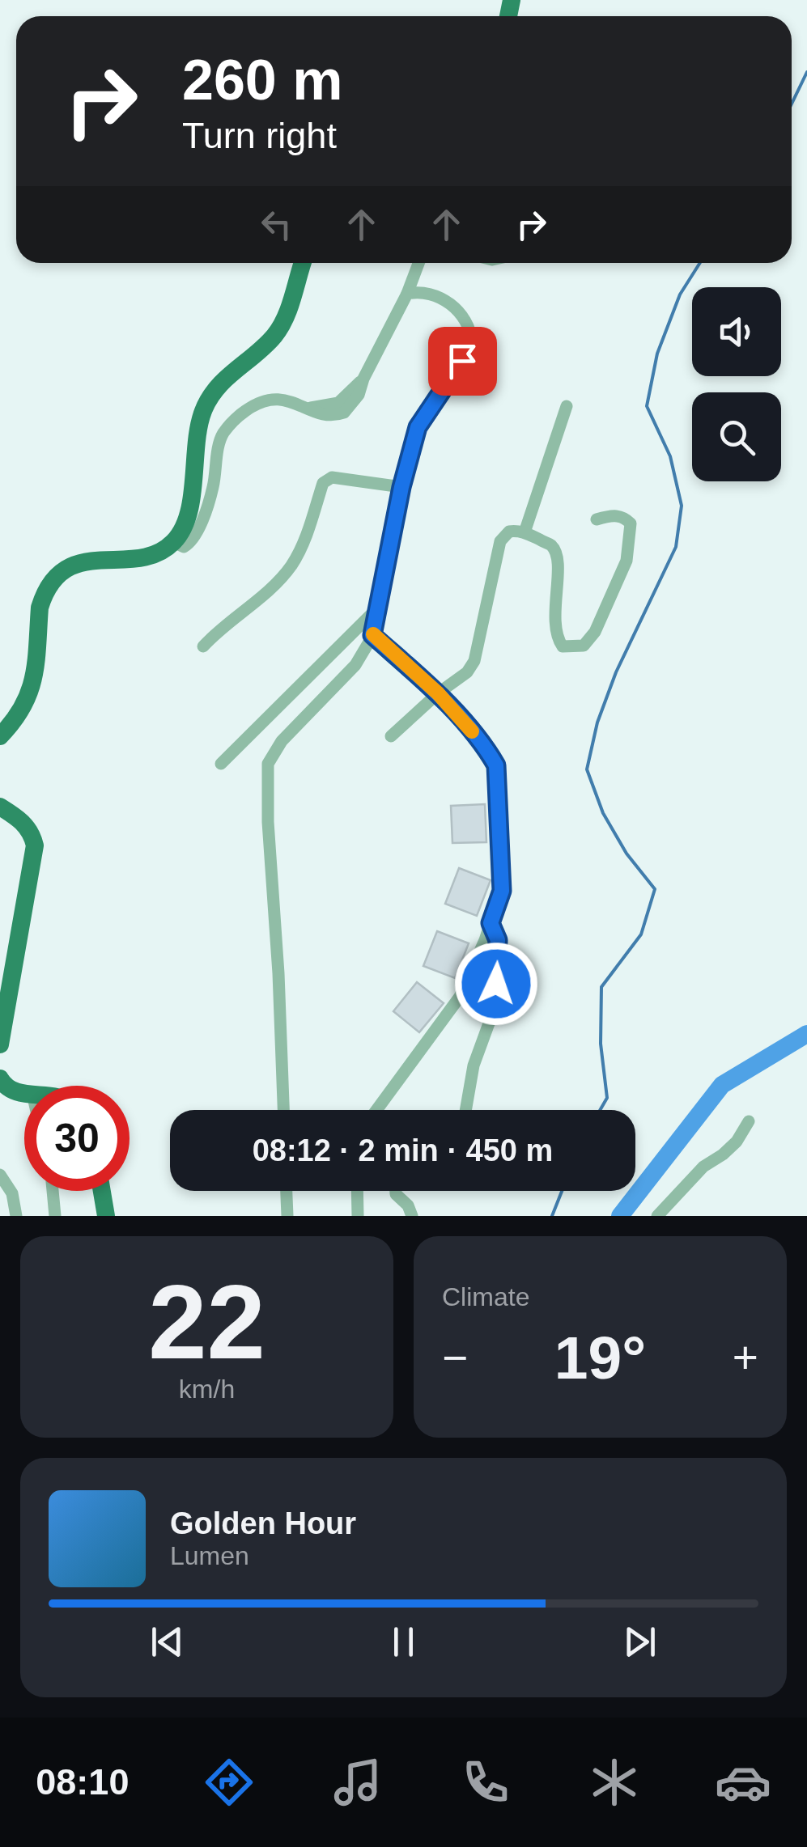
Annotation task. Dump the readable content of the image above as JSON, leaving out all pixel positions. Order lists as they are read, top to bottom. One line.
{"page":{"turn":["260 m","Turn right"],"limit":"30","trip":"08:12 · 2 min · 450 m","tile":[["22","km/h"],"Climate"],"heat":["−","19°","+"],"song":["Golden Hour","Lumen"],"tabs":"08:10"}}
